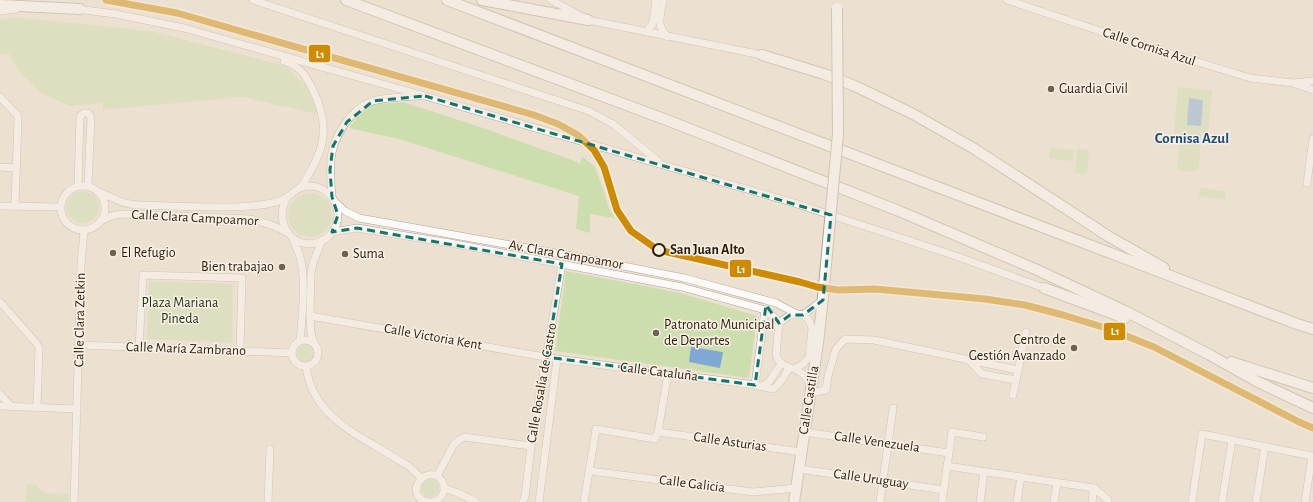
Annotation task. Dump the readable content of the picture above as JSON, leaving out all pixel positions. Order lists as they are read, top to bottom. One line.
{"streets":{"main road":["Calle Castilla"],"street":["Calle Cornisa Azul","Calle Clara Campoamor","Av. Clara Campoamor","Calle Clara Zetkin","Calle Victoria Kent","Calle María Zambrano","Calle Cataluña","Calle Rosalía de Castro","Calle Asturias","Calle Venezuela","Calle Uruguay","Calle Galicia"]},"crossings":[["Calle Clara Campoamor","Av. Clara Campoamor"],["Calle Clara Campoamor","Calle Clara Zetkin"],["Av. Clara Campoamor","Calle Cataluña"],["Av. Clara Campoamor","Calle Rosalía de Castro"],["Calle Clara Zetkin","Calle María Zambrano"],["Calle Victoria Kent","Calle Cataluña"],["Calle Victoria Kent","Calle Rosalía de Castro"],["Calle Castilla","Calle Asturias"],["Calle Castilla","Calle Venezuela"],["Calle Castilla","Calle Uruguay"],["Calle Castilla","Calle Galicia"]],"districts":["Cornisa Azul"],"parks":["Plaza Mariana Pineda"],"places":["Guardia Civil","San Juan Alto","El Refugio","Suma","Bien trabajao","Patronato Municipal de Deportes","Centro de Gestión Avanzado"],"lines":["transit line L1"]}
